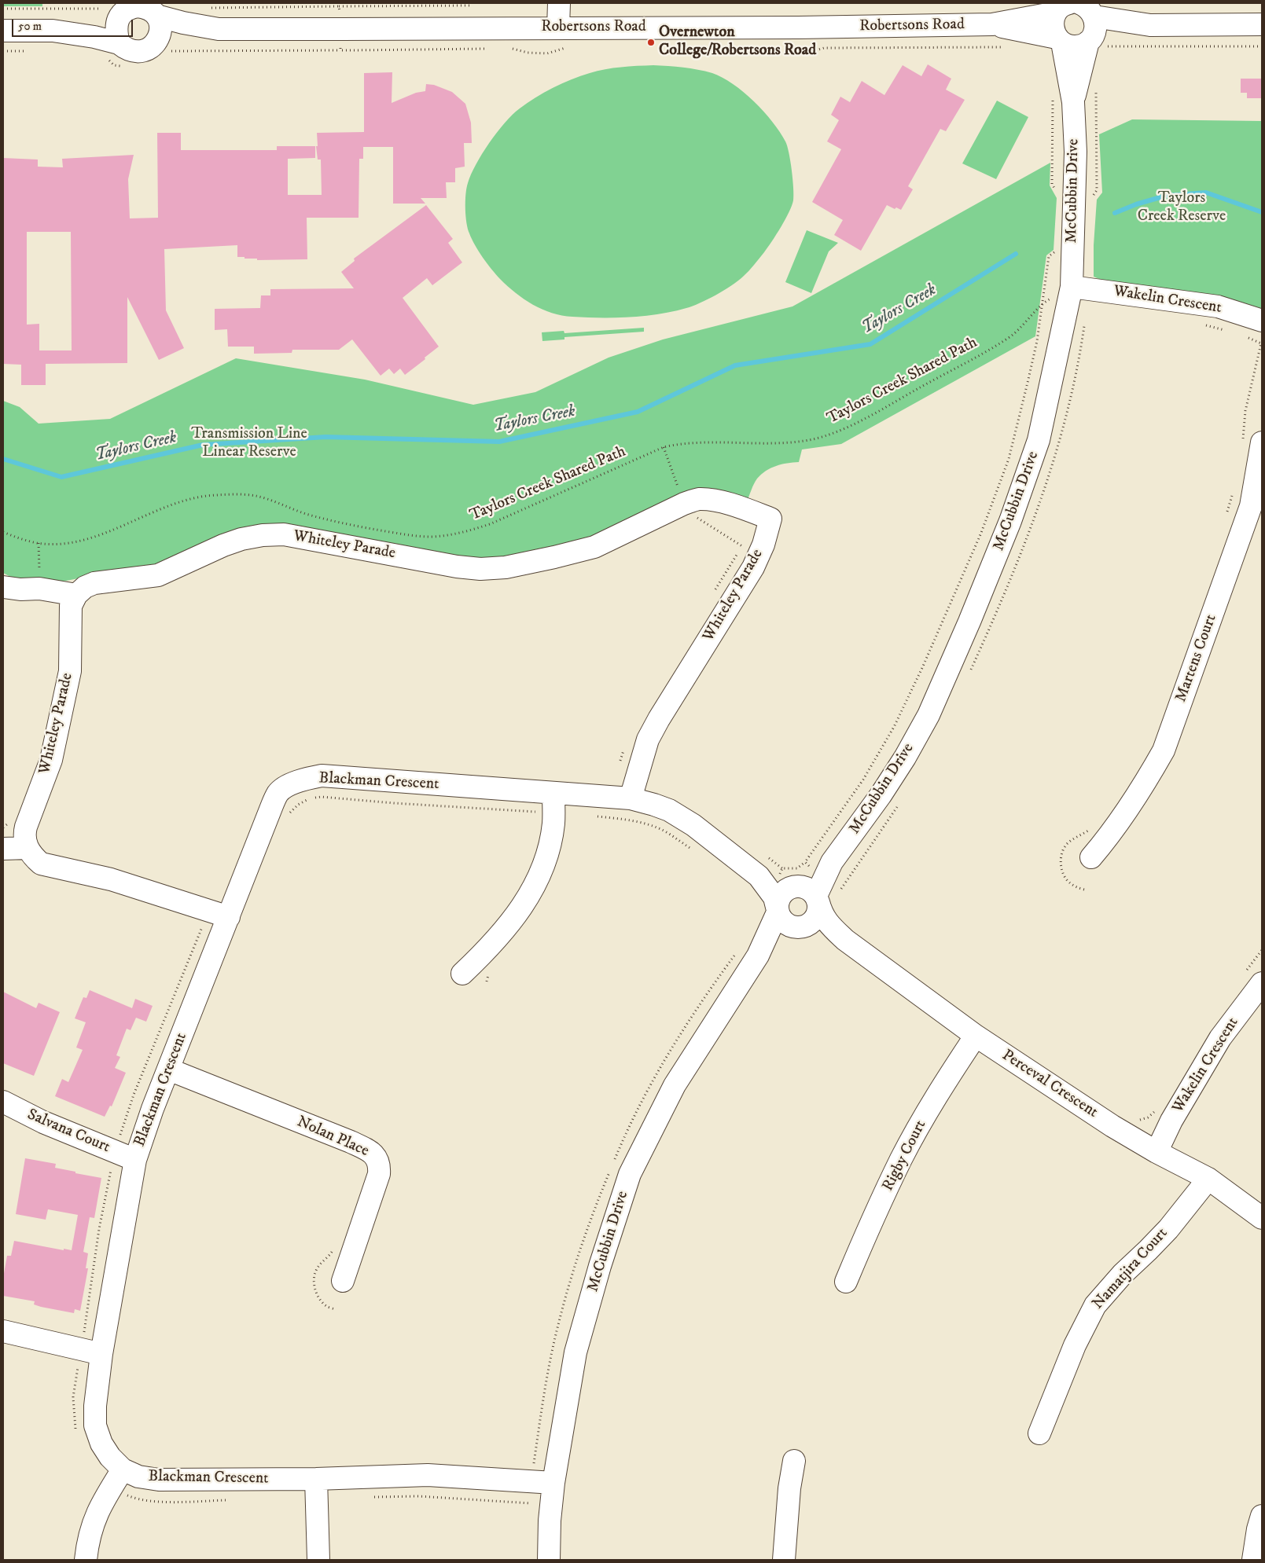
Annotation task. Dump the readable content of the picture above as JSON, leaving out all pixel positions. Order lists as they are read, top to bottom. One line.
{"streets":{"street":["Robertsons Road","McCubbin Drive","Wakelin Crescent","Whiteley Parade","Martens Court","Blackman Crescent","Perceval Crescent","Salvana Court","Nolan Place","Rigby Court","Namatjira Court"],"path":["Taylors Creek Shared Path"]},"crossings":[["Robertsons Road","McCubbin Drive"],["McCubbin Drive","Wakelin Crescent"],["McCubbin Drive","Taylors Creek Shared Path"],["McCubbin Drive","Blackman Crescent"],["McCubbin Drive","Perceval Crescent"],["Wakelin Crescent","Taylors Creek Shared Path"],["Wakelin Crescent","Perceval Crescent"],["Whiteley Parade","Blackman Crescent"],["Blackman Crescent","Perceval Crescent"],["Blackman Crescent","Salvana Court"],["Blackman Crescent","Nolan Place"],["Perceval Crescent","Rigby Court"],["Perceval Crescent","Namatjira Court"]],"water":["Taylors Creek"],"parks":["Taylors Creek Reserve","Transmission Line Linear Reserve"],"places":["Overnewton College/Robertsons Road"],"scale_bar":"50 m"}
